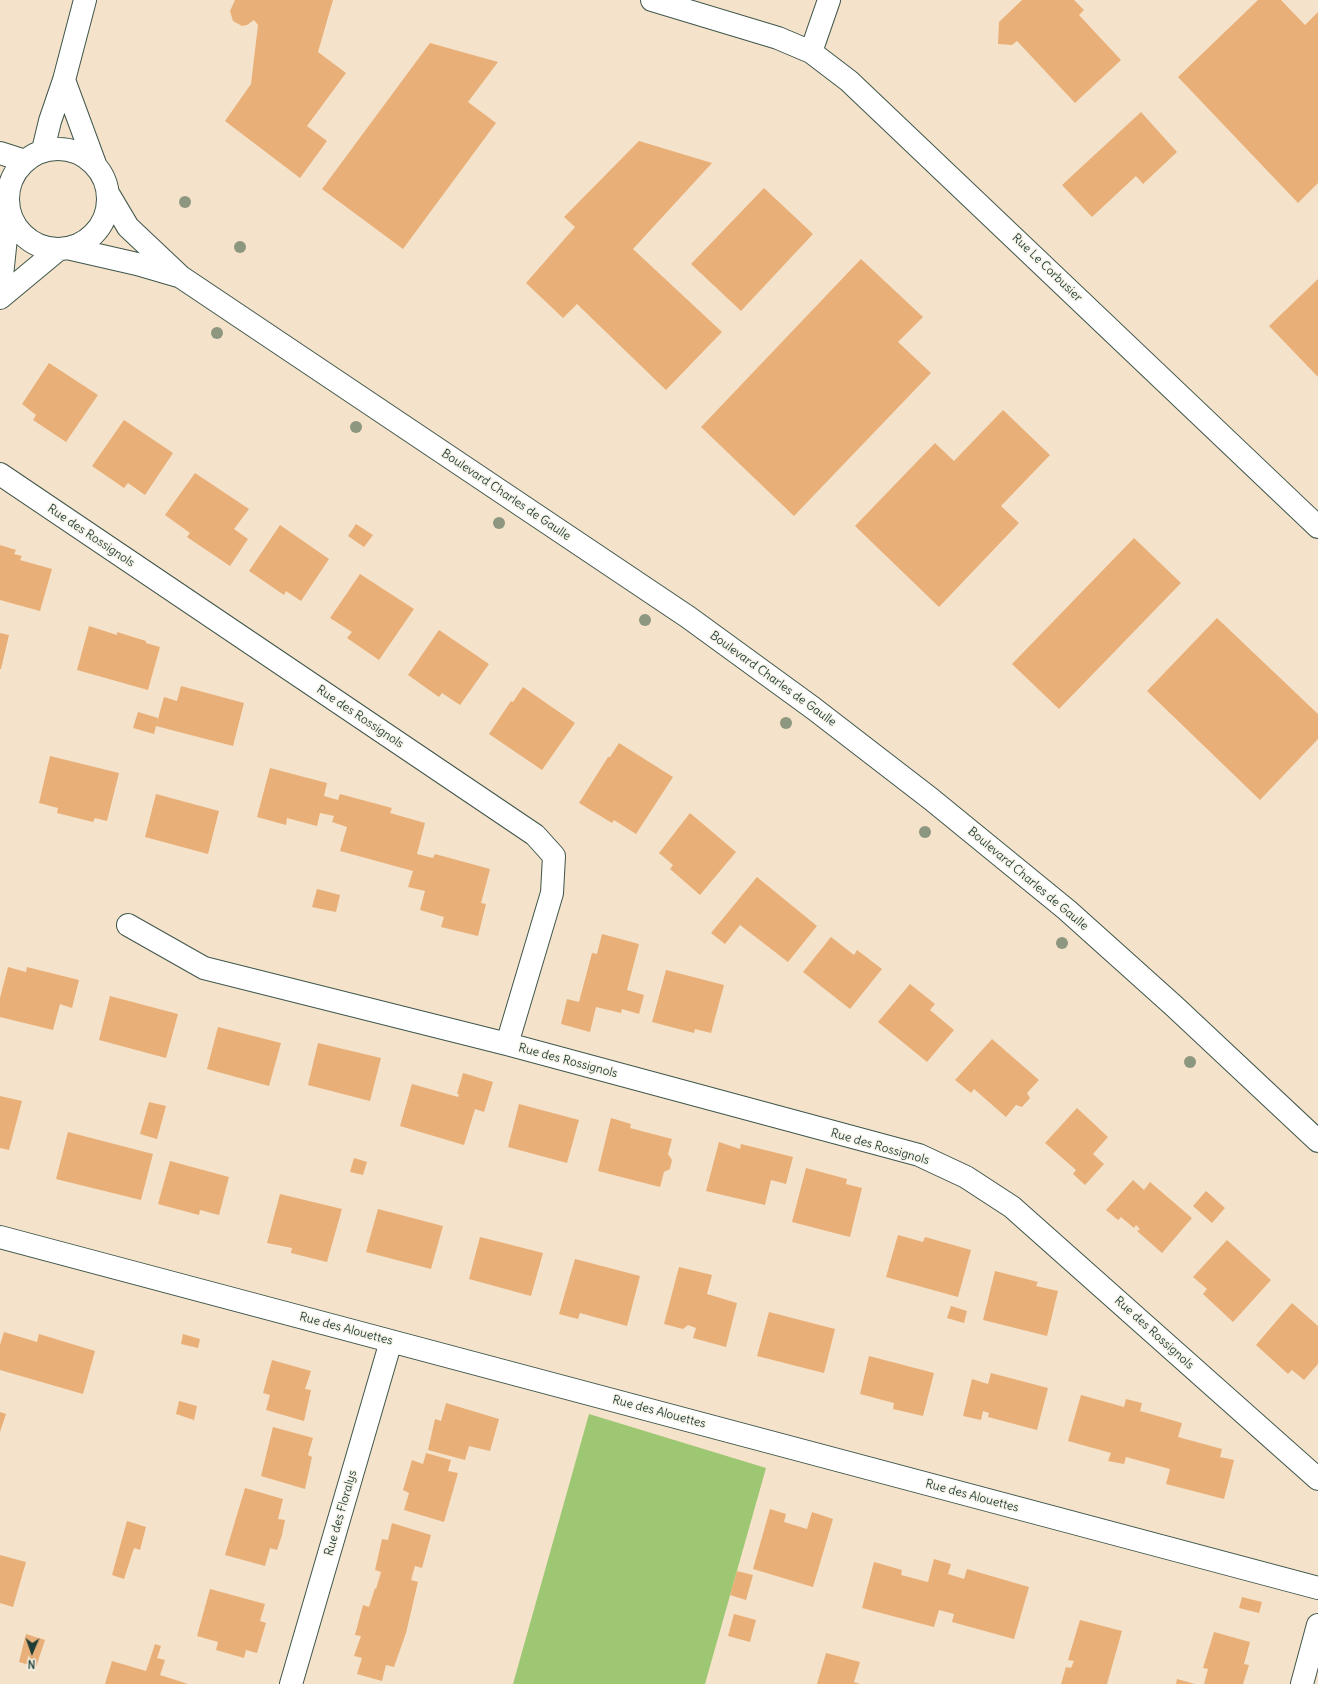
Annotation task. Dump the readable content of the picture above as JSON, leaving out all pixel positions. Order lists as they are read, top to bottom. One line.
{"streets":{"street":["Rue Le Corbusier","Boulevard Charles de Gaulle","Rue des Rossignols","Rue des Alouettes","Rue des Floralys"]},"crossings":[["Rue des Alouettes","Rue des Floralys"]],"north":"bottom"}
